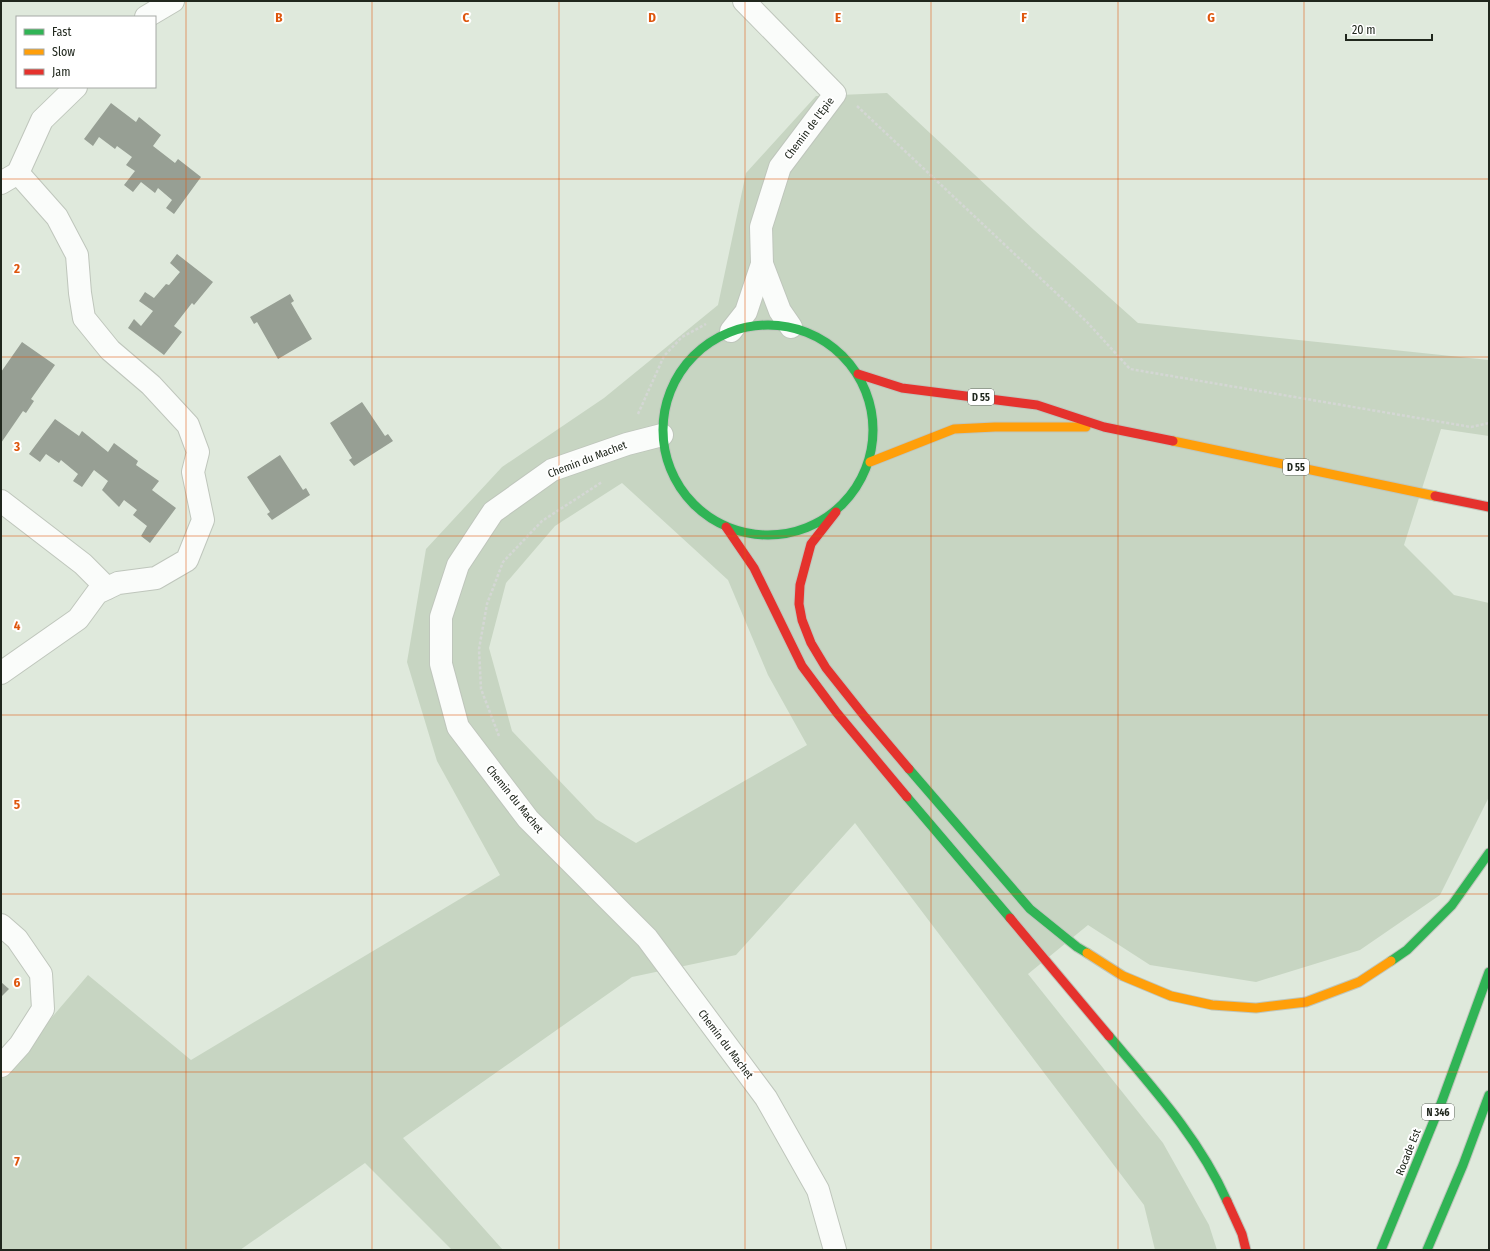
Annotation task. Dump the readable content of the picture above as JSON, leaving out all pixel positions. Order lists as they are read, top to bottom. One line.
{"streets":{"main road":["D 55","N 346","Rocade Est"],"street":["Chemin de l'Epie","Chemin du Machet"]},"legend":["Fast","Slow","Jam"],"scale_bar":"20 m","grid":{"columns":["B","C","D","E","F","G"],"rows":["2","3","4","5","6","7"]}}
